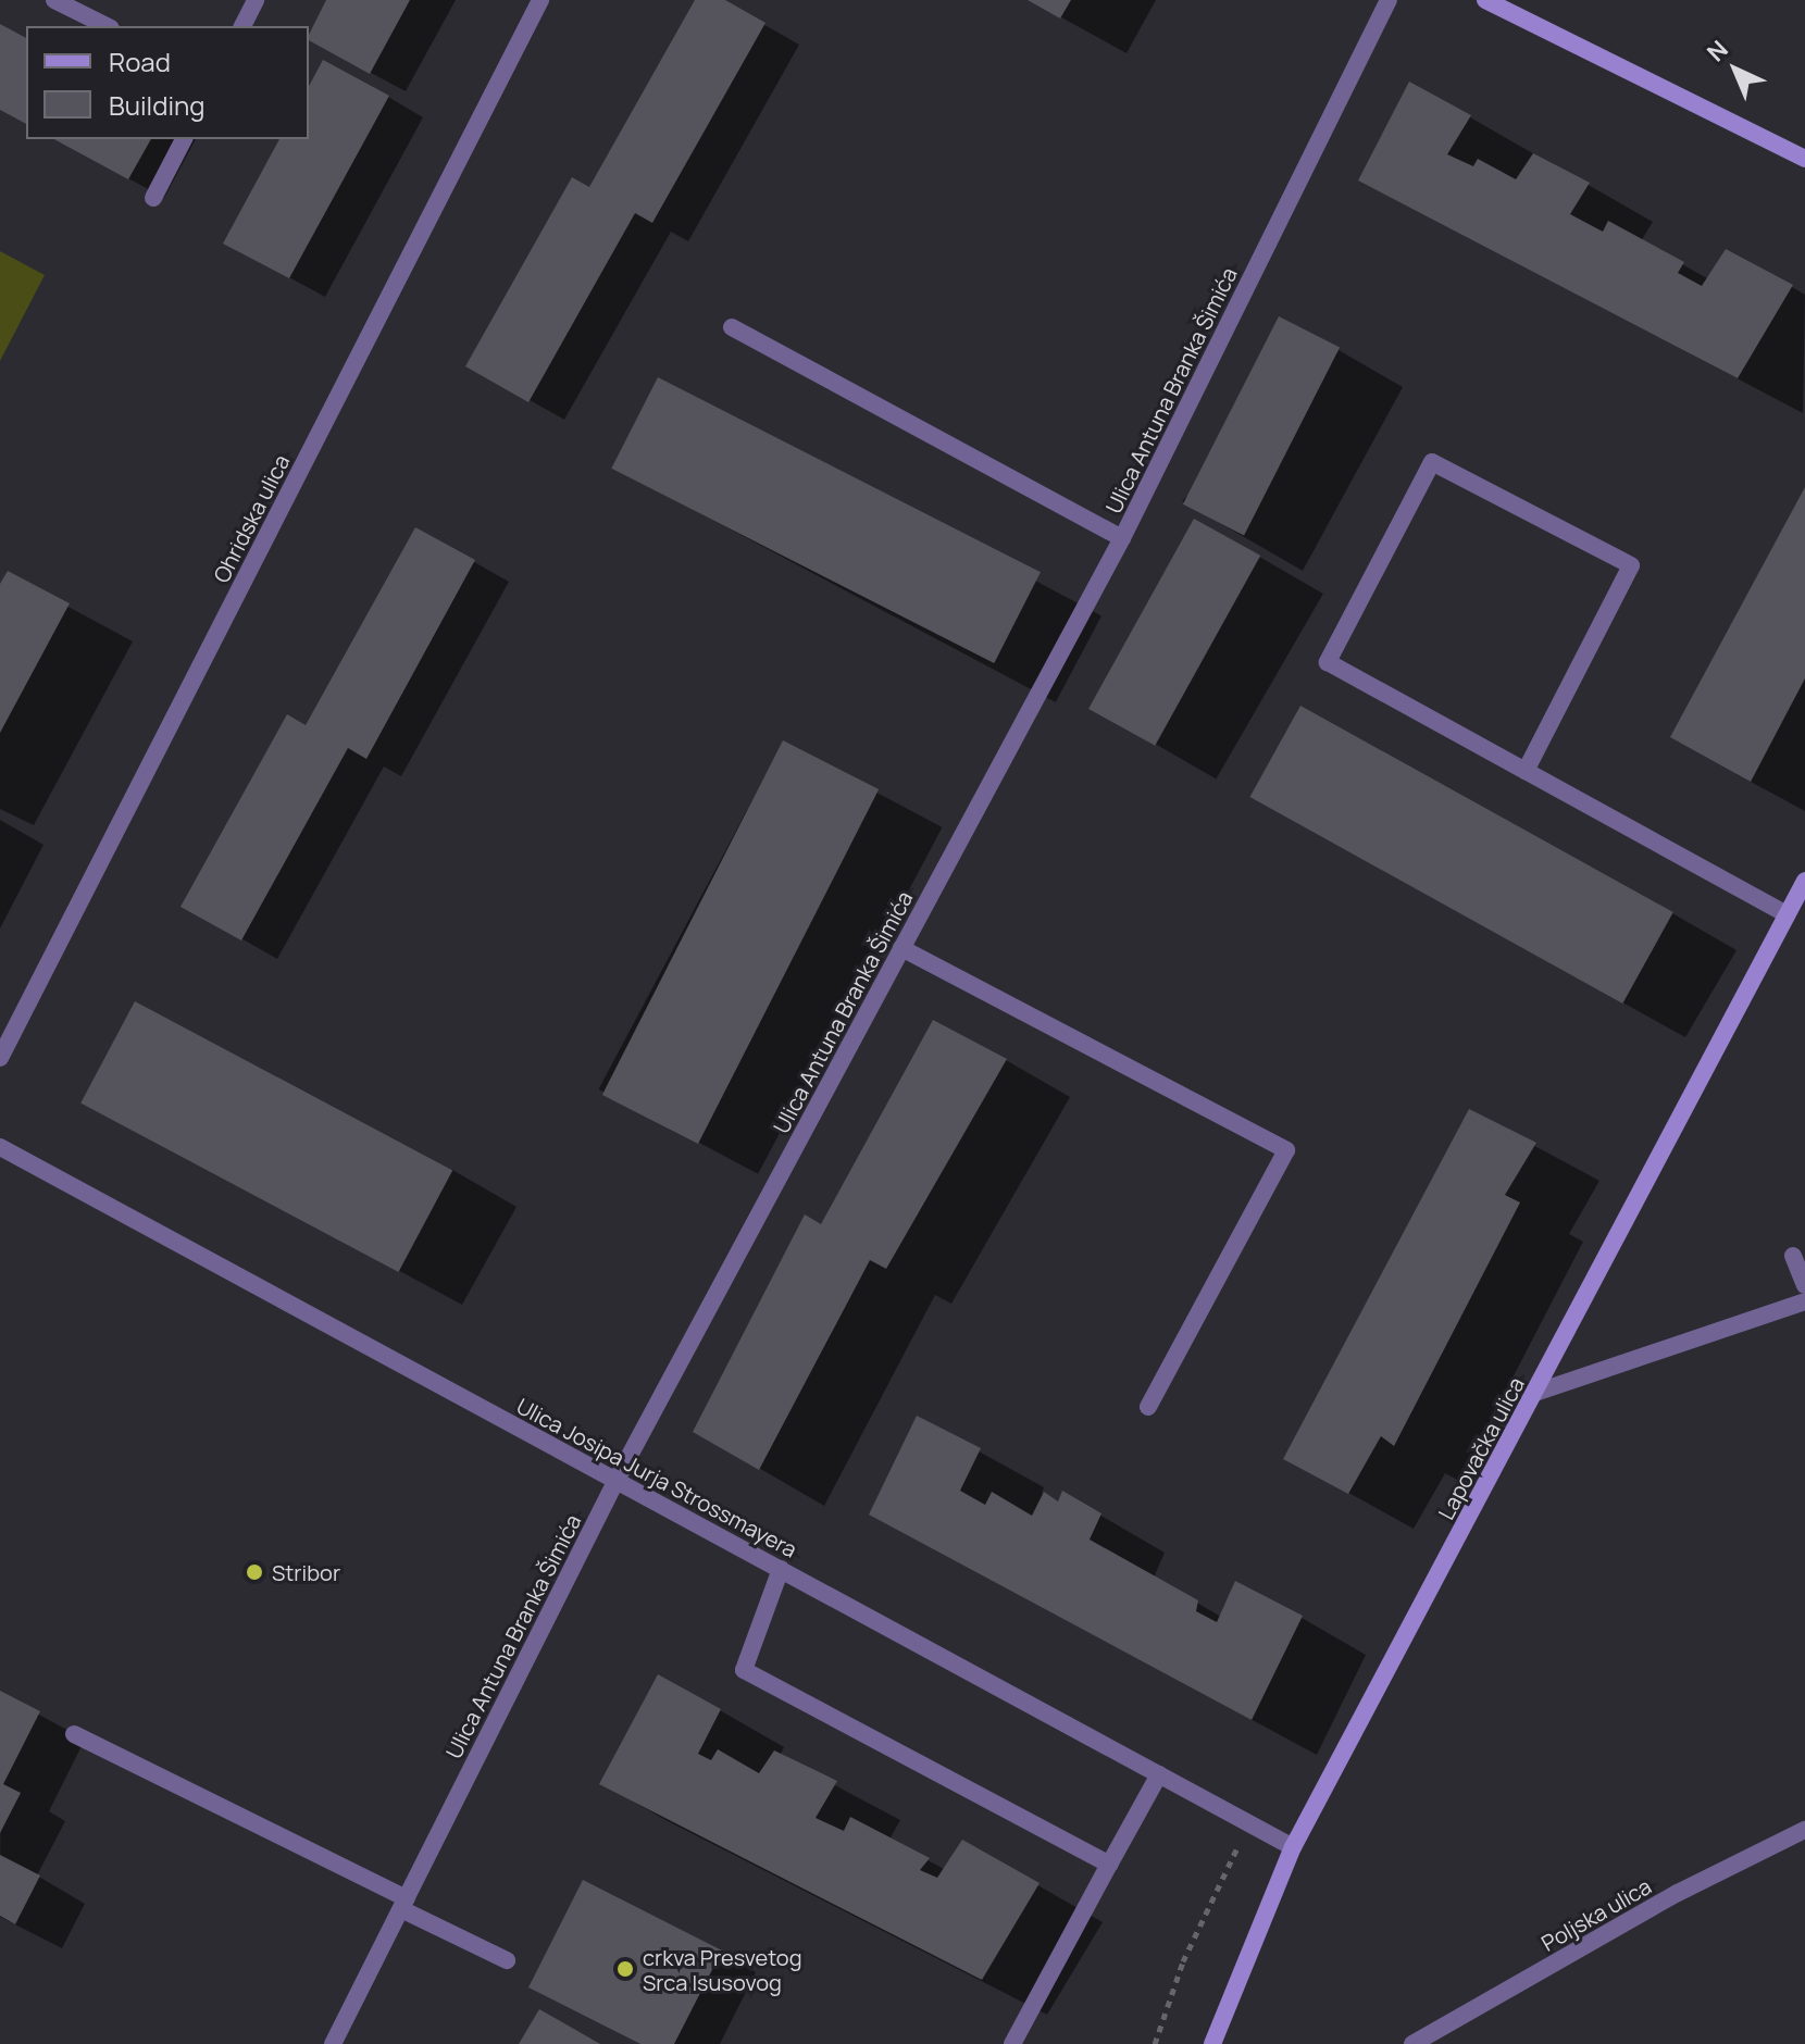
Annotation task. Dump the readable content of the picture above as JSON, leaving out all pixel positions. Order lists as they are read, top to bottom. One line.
{"streets":{"main road":["Lapovačka ulica"],"street":["Ulica Antuna Branka Šimića","Ohridska ulica","Ulica Josipa Jurja Strossmayera","Poljska ulica"]},"crossings":[["Ulica Antuna Branka Šimića","Ulica Josipa Jurja Strossmayera"],["Lapovačka ulica","Ulica Josipa Jurja Strossmayera"]],"places":["Stribor","crkva Presvetog Srca Isusovog"],"legend":["Road","Building"],"north":"top left"}
